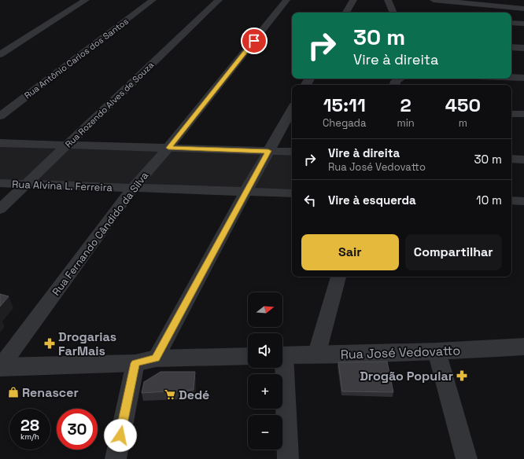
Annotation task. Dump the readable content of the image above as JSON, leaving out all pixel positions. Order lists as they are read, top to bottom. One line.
{"streets":{"street":["Rua Antônio Carlos dos Santos","Rua Rozendo Alves de Souza","Rua Alvina L. Ferreira","Rua Fernando Cândido da Silva","Rua José Vedovatto"]},"crossings":[["Rua Rozendo Alves de Souza","Rua Alvina L. Ferreira"],["Rua Alvina L. Ferreira","Rua Fernando Cândido da Silva"]],"places":{"pharmacy":["Drogarias FarMais","Drogão Popular"],"shop":["Renascer"],"supermarket":["Dedé"]},"north":"right","page":{"turn":["30 m","Vire à direita"],"eta":["15:11","Chegada","2","min","450","m"],"list":[{"name":"Vire à direita","note":"Rua José Vedovatto","value":"30 m"},{"name":"Vire à esquerda","value":"10 m"}],"buttons":["Sair","Compartilhar"],"map_buttons":["+","−"],"speed":"28 km/h","limit":"30"}}
